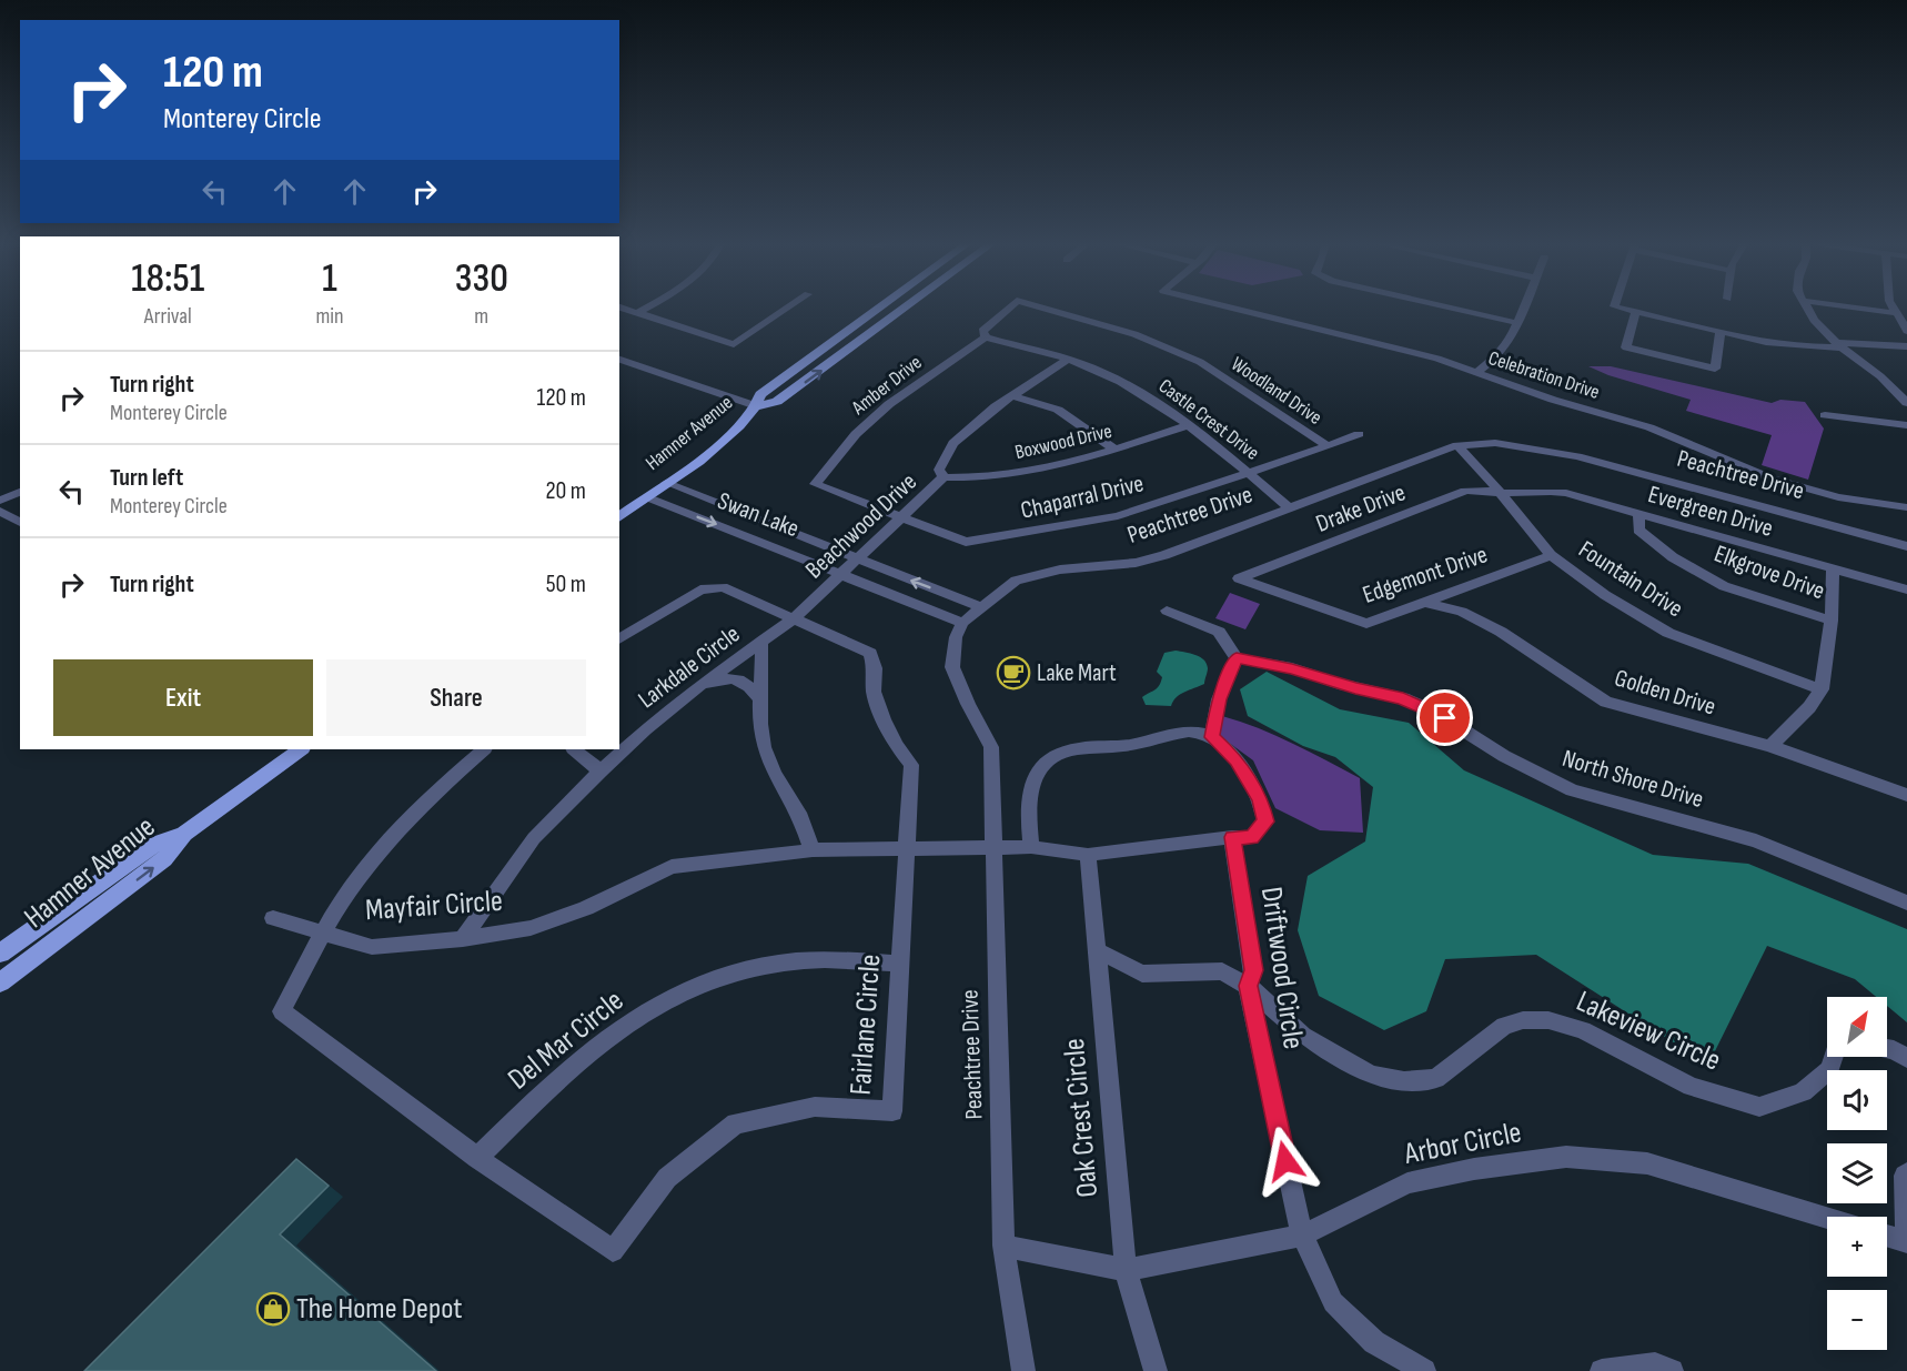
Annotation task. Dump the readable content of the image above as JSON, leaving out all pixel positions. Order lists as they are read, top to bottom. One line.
{"streets":{"main road":["Hamner Avenue"],"street":["Celebration Drive","Amber Drive","Woodland Drive","Castle Crest Drive","Boxwood Drive","Peachtree Drive","Chaparral Drive","Drake Drive","Evergreen Drive","Swan Lake","Beachwood Drive","Elkgrove Drive","Edgemont Drive","Fountain Drive","Larkdale Circle","Golden Drive","North Shore Drive","Mayfair Circle","Driftwood Circle","Fairlane Circle","Lakeview Circle","Del Mar Circle","Oak Crest Circle","Arbor Circle"]},"crossings":[["Amber Drive","Castle Crest Drive"],["Amber Drive","Chaparral Drive"],["Woodland Drive","Chaparral Drive"],["Castle Crest Drive","Boxwood Drive"],["Castle Crest Drive","Peachtree Drive"],["Castle Crest Drive","Chaparral Drive"],["Castle Crest Drive","Beachwood Drive"],["Hamner Avenue","Swan Lake"],["Boxwood Drive","Beachwood Drive"],["Peachtree Drive","Swan Lake"],["Peachtree Drive","Fountain Drive"],["Peachtree Drive","Mayfair Circle"],["Peachtree Drive","Arbor Circle"],["Chaparral Drive","Beachwood Drive"],["Drake Drive","Evergreen Drive"],["Drake Drive","Edgemont Drive"],["Drake Drive","Fountain Drive"],["Evergreen Drive","Elkgrove Drive"],["Evergreen Drive","Fountain Drive"],["Swan Lake","Beachwood Drive"],["Beachwood Drive","Larkdale Circle"],["Beachwood Drive","Fairlane Circle"],["Edgemont Drive","Fountain Drive"],["Edgemont Drive","Golden Drive"],["Larkdale Circle","Mayfair Circle"],["Larkdale Circle","Fairlane Circle"],["Mayfair Circle","Driftwood Circle"],["Mayfair Circle","Fairlane Circle"],["Mayfair Circle","Oak Crest Circle"],["Driftwood Circle","Lakeview Circle"],["Driftwood Circle","Arbor Circle"],["Fairlane Circle","Del Mar Circle"],["Lakeview Circle","Oak Crest Circle"],["Oak Crest Circle","Arbor Circle"]],"places":{"cafe":["Lake Mart"],"shop":["The Home Depot"]},"north":"top right","page":{"turn":["120 m","Monterey Circle"],"eta":["18:51","Arrival","1","min","330","m"],"list":[{"name":"Turn right","note":"Monterey Circle","value":"120 m"},{"name":"Turn left","note":"Monterey Circle","value":"20 m"},{"name":"Turn right","value":"50 m"}],"buttons":["Exit","Share"],"map_buttons":["+","−"]}}
